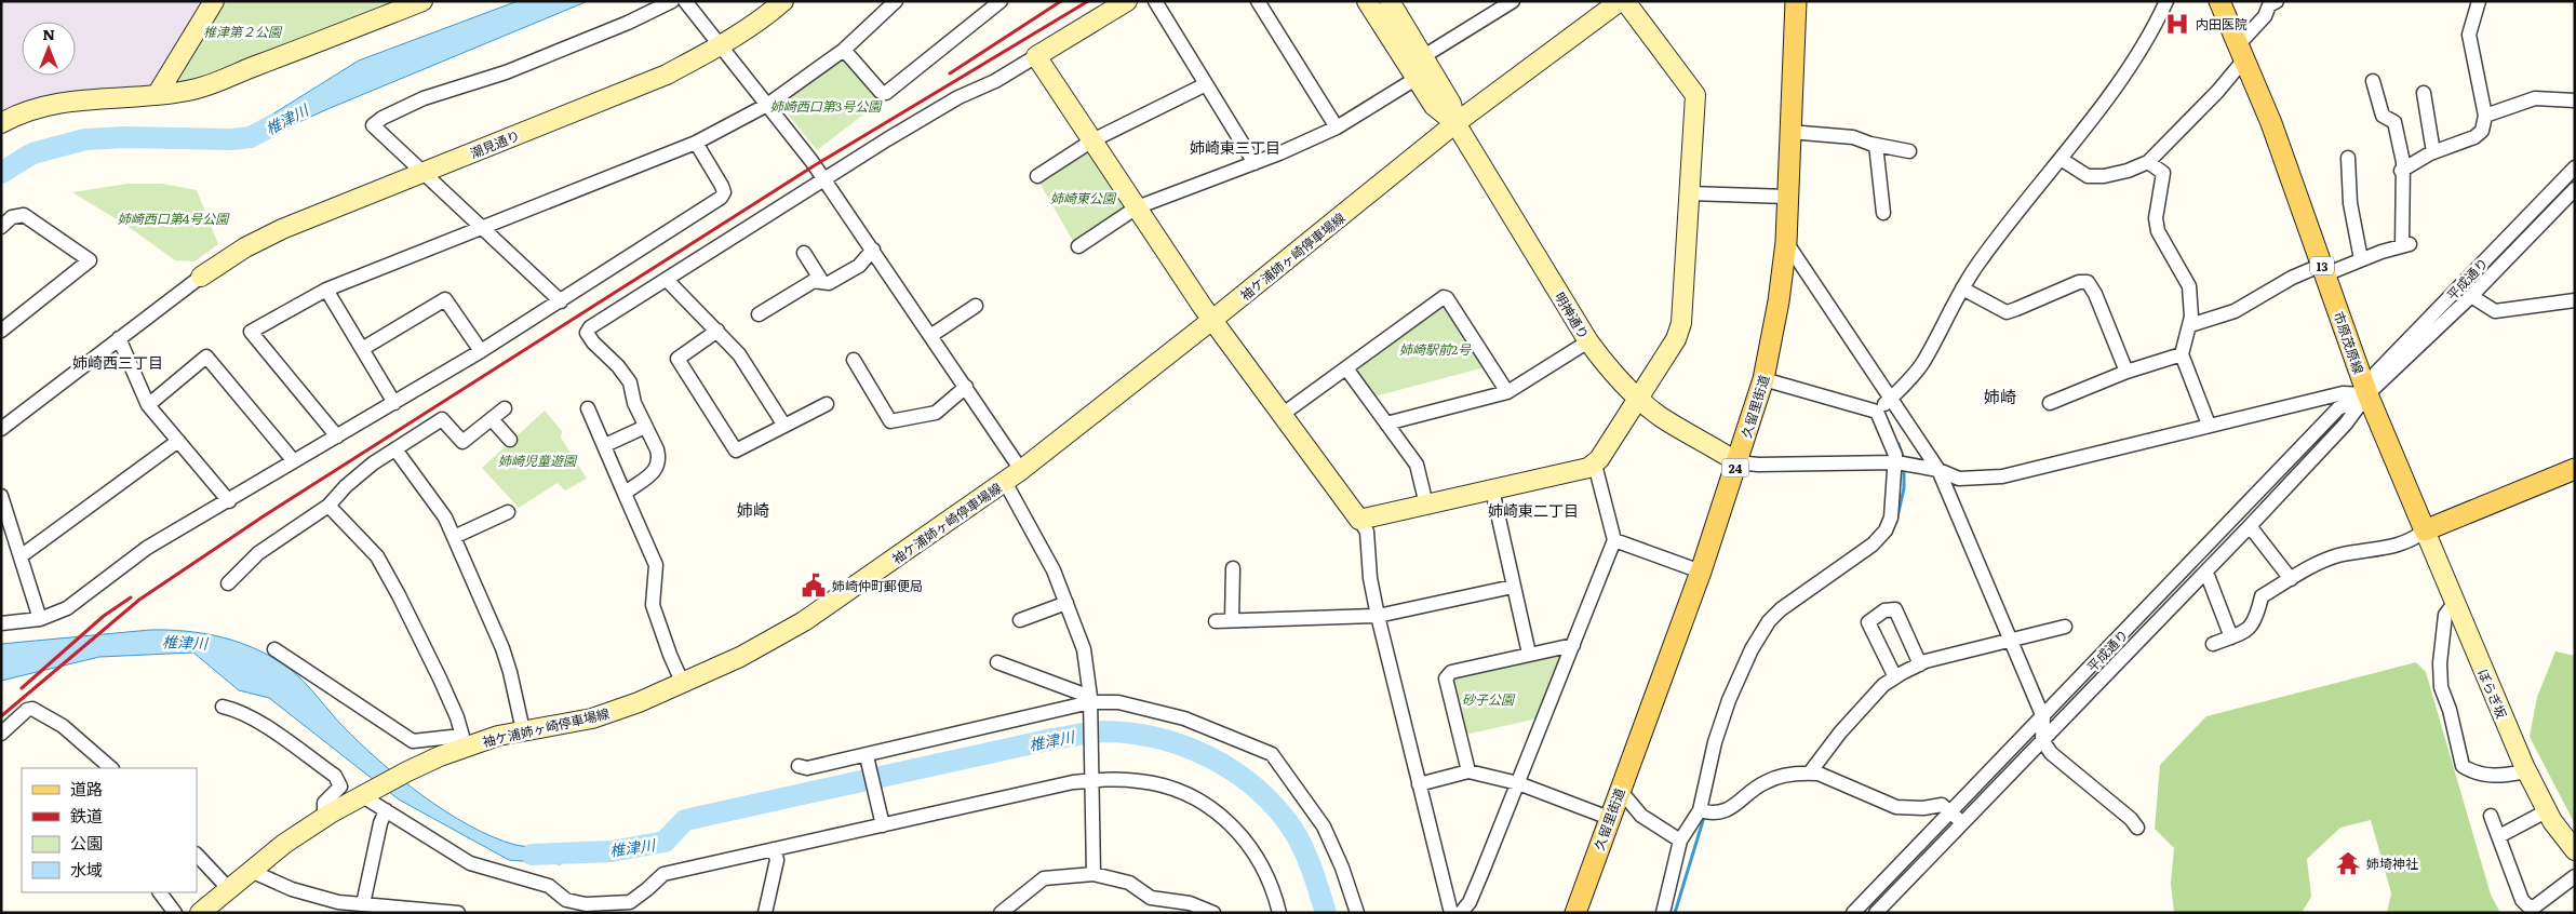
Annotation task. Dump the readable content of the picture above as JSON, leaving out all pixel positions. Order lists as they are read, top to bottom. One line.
{"streets":{"main road":["13","市原茂原線","久留里街道","24"],"street":["潮見通り","袖ケ浦姉ヶ崎停車場線","平成通り","明神通り","ぼらぎ坂"]},"crossings":[["袖ケ浦姉ヶ崎停車場線","明神通り"],["平成通り","市原茂原線"],["明神通り","久留里街道"],["市原茂原線","ぼらぎ坂"]],"districts":["姉崎東三丁目","姉崎西三丁目","姉崎","姉崎","姉崎東二丁目"],"water":["椎津川"],"parks":["椎津第２公園","姉崎西口第3号公園","姉崎東公園","姉崎西口第4号公園","姉崎駅前2号","姉崎児童遊園","砂子公園"],"places":{"hospital":["内田医院"],"public building":["姉崎仲町郵便局"],"temple":["姉埼神社"]},"legend":["道路","鉄道","公園","水域"],"north":"top"}
